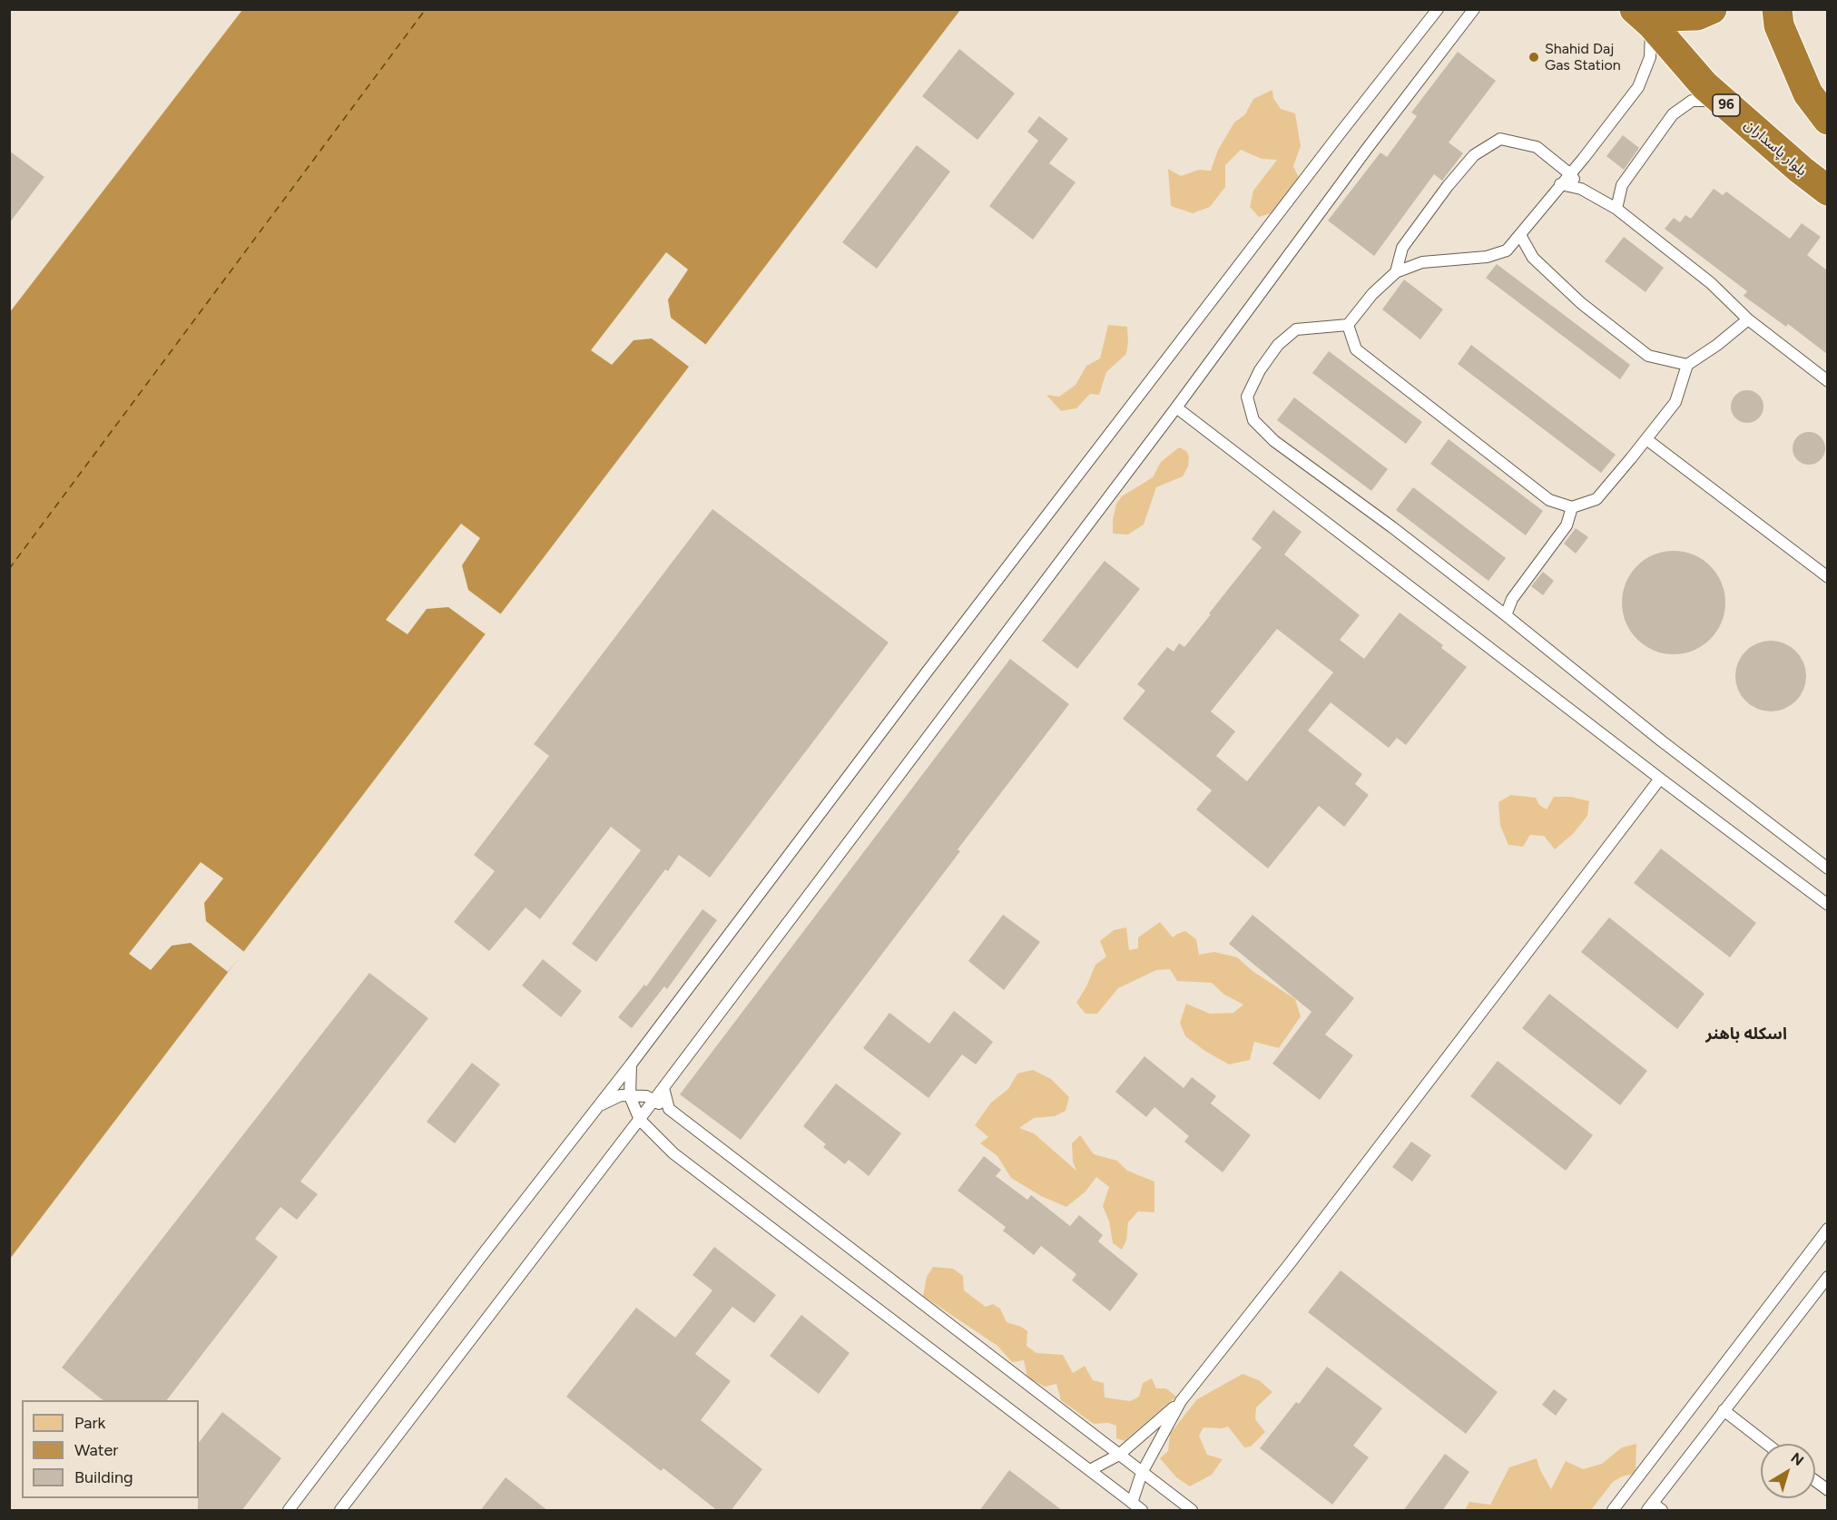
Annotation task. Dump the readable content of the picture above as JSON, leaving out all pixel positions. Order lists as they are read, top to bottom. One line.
{"streets":{"highway":["96","بلوار پاسداران"]},"districts":["اسکله باهنر"],"places":["Shahid Daj Gas Station"],"legend":["Park","Water","Building"],"north":"top right"}
